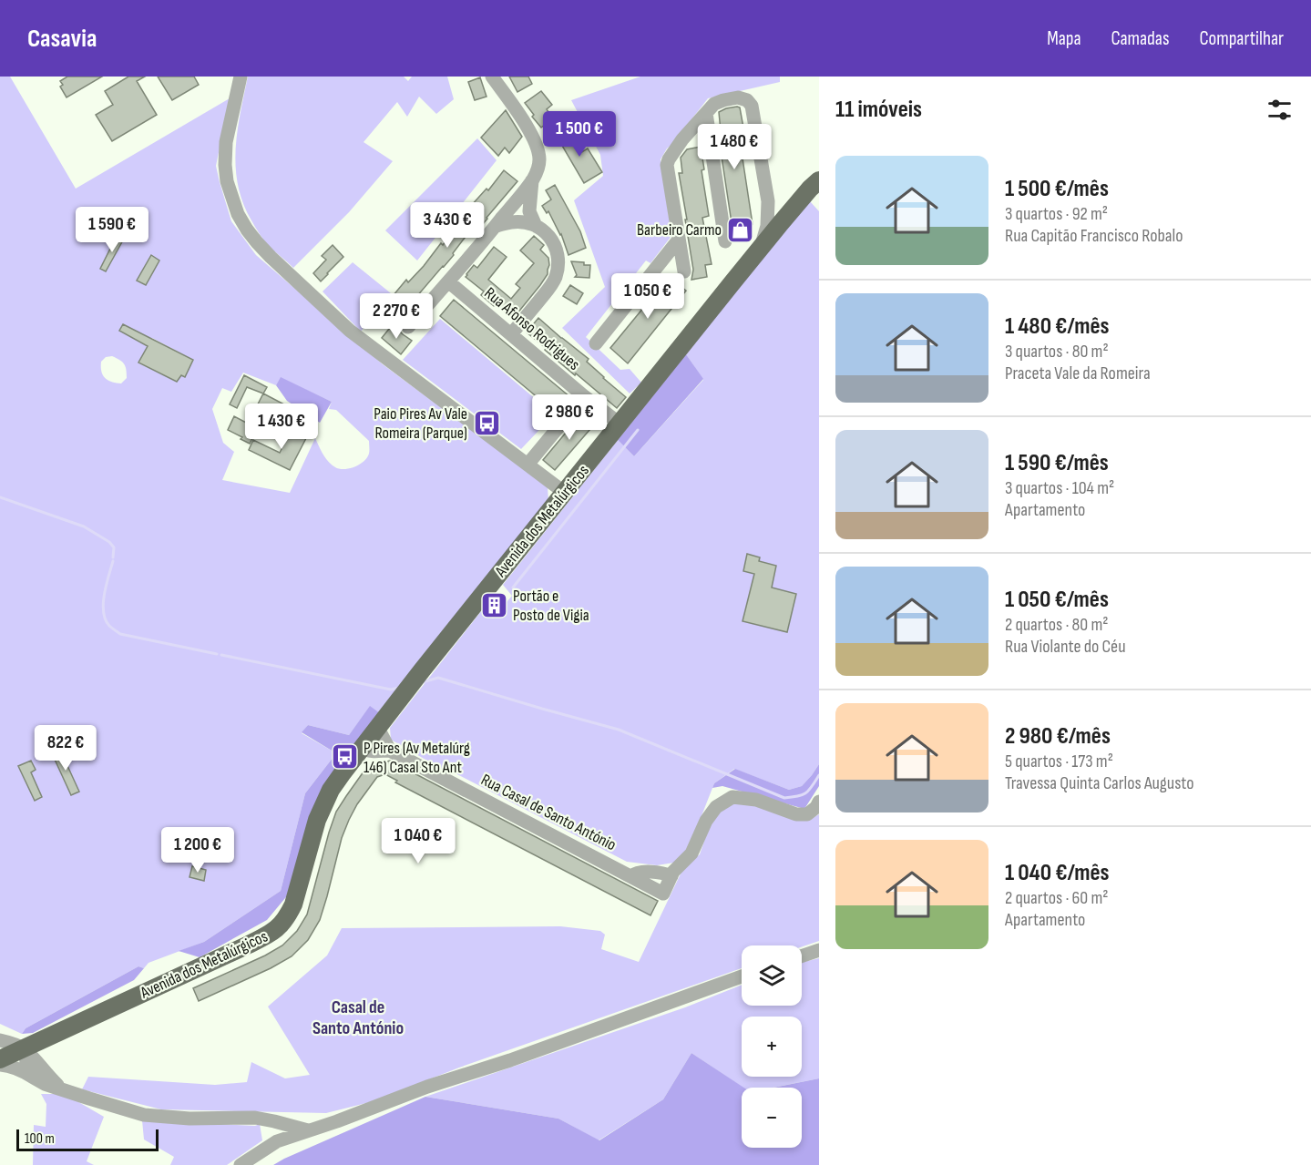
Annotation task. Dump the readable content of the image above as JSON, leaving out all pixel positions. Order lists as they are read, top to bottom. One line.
{"streets":{"main road":["Avenida dos Metalúrgicos"],"street":["Rua Afonso Rodrigues","Rua Casal de Santo António"]},"crossings":[["Rua Afonso Rodrigues","Avenida dos Metalúrgicos"],["Avenida dos Metalúrgicos","Rua Casal de Santo António"]],"districts":["Casal de Santo António"],"places":{"shop":["Barbeiro Carmo"],"bus stop":["Paio Pires Av Vale Romeira (Parque)","P Pires (Av Metalúrg 146) Casal Sto Ant"],"building":["Portão e Posto de Vigia"]},"scale_bar":"100 m","page":{"header":"Casavia","nav":["Mapa","Camadas","Compartilhar"],"heading":"11 imóveis","price":["1 500 €","1 480 €","3 430 €","1 590 €","1 050 €","2 270 €","2 980 €","1 430 €","822 €","1 040 €","1 200 €"],"list":[{"name":"1 500 €/mês","note":"3 quartos · 92 m² · Rua Capitão Francisco Robalo"},{"name":"1 480 €/mês","note":"3 quartos · 80 m² · Praceta Vale da Romeira"},{"name":"1 590 €/mês","note":"3 quartos · 104 m² · Apartamento"},{"name":"1 050 €/mês","note":"2 quartos · 80 m² · Rua Violante do Céu"},{"name":"2 980 €/mês","note":"5 quartos · 173 m² · Travessa Quinta Carlos Augusto"},{"name":"1 040 €/mês","note":"2 quartos · 60 m² · Apartamento"}],"map_buttons":["+","−"],"scale":"100 m"}}
